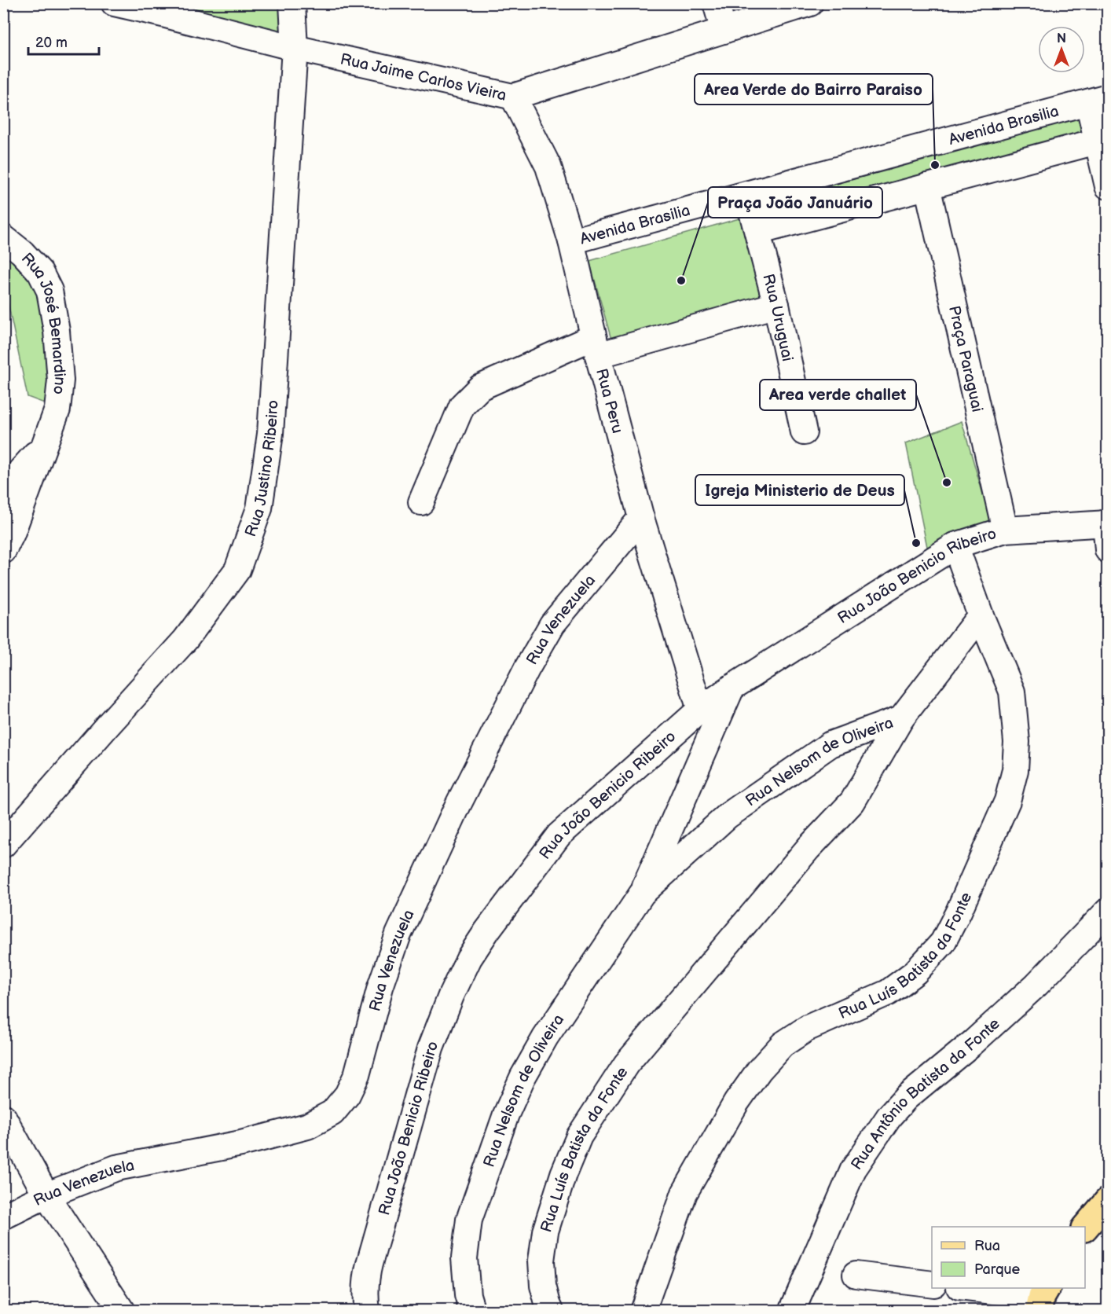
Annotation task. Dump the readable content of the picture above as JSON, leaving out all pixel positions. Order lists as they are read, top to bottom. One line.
{"streets":{"street":["Rua Jaime Carlos Vieira","Avenida Brasilia","Rua Uruguai","Rua José Bemardino","Praça Paraguai","Rua Peru","Rua Justino Ribeiro","Rua João Benicio Ribeiro","Rua Venezuela","Rua Nelsom de Oliveira","Rua Luís Batista da Fonte","Rua Antônio Batista da Fonte"]},"crossings":[["Rua Jaime Carlos Vieira","Rua Peru"],["Rua Jaime Carlos Vieira","Rua Justino Ribeiro"],["Avenida Brasilia","Rua Uruguai"],["Avenida Brasilia","Rua Peru"],["Praça Paraguai","Rua João Benicio Ribeiro"],["Rua Peru","Rua João Benicio Ribeiro"],["Rua Peru","Rua Venezuela"],["Rua João Benicio Ribeiro","Rua Nelsom de Oliveira"],["Rua João Benicio Ribeiro","Rua Luís Batista da Fonte"],["Rua Nelsom de Oliveira","Rua Luís Batista da Fonte"]],"places":["Area Verde do Bairro Paraiso","Praça João Januário","Area verde challet","Igreja Ministerio de Deus"],"legend":["Rua","Parque"],"scale_bar":"20 m","north":"top"}
